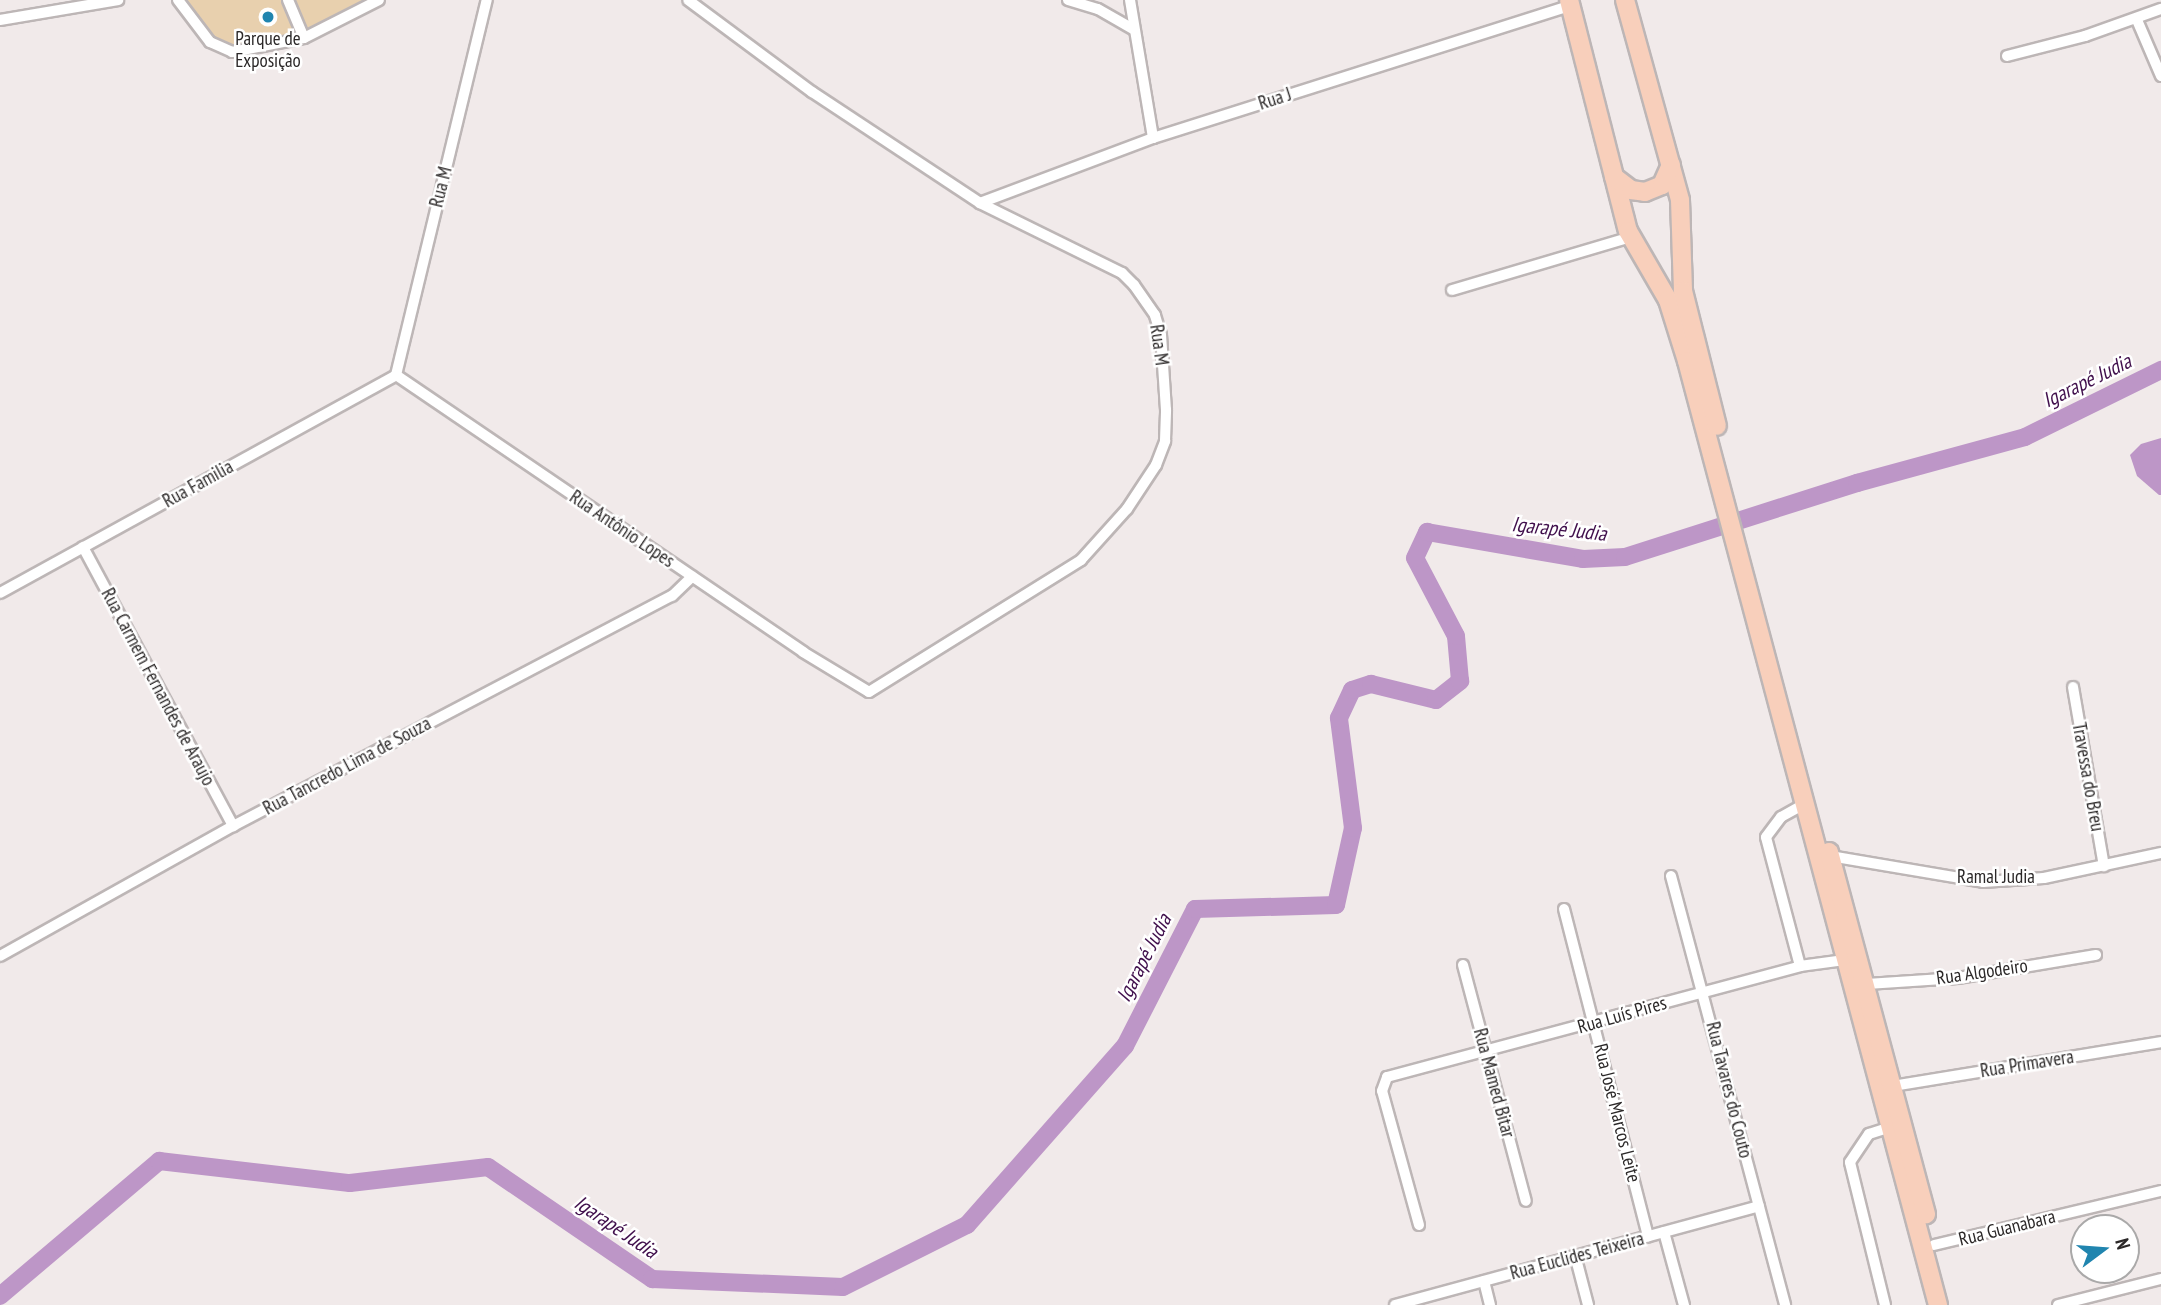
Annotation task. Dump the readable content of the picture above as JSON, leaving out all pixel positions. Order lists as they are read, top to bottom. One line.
{"streets":{"street":["Rua J","Rua M","Rua Familia","Rua Antônio Lopes","Rua Carmem Fernandes de Araujo","Rua Tancredo Lima de Souza","Travessa do Breu","Ramal Judia","Rua Algodeiro","Rua Luís Pires","Rua Primavera","Rua Mamed Bitar","Rua Tavares do Couto","Rua José Marcos Leite","Rua Guanabara","Rua Euclides Teixeira"]},"crossings":[["Rua J","Rua M"],["Rua M","Rua Familia"],["Rua M","Rua Antônio Lopes"],["Rua Familia","Rua Antônio Lopes"],["Rua Familia","Rua Carmem Fernandes de Araujo"],["Rua Antônio Lopes","Rua Tancredo Lima de Souza"],["Rua Carmem Fernandes de Araujo","Rua Tancredo Lima de Souza"],["Travessa do Breu","Ramal Judia"],["Rua Luís Pires","Rua Mamed Bitar"],["Rua Luís Pires","Rua Tavares do Couto"],["Rua Luís Pires","Rua José Marcos Leite"],["Rua Tavares do Couto","Rua Euclides Teixeira"],["Rua José Marcos Leite","Rua Euclides Teixeira"]],"water":["Igarapé Judia"],"places":["Parque de Exposição"],"north":"right"}
